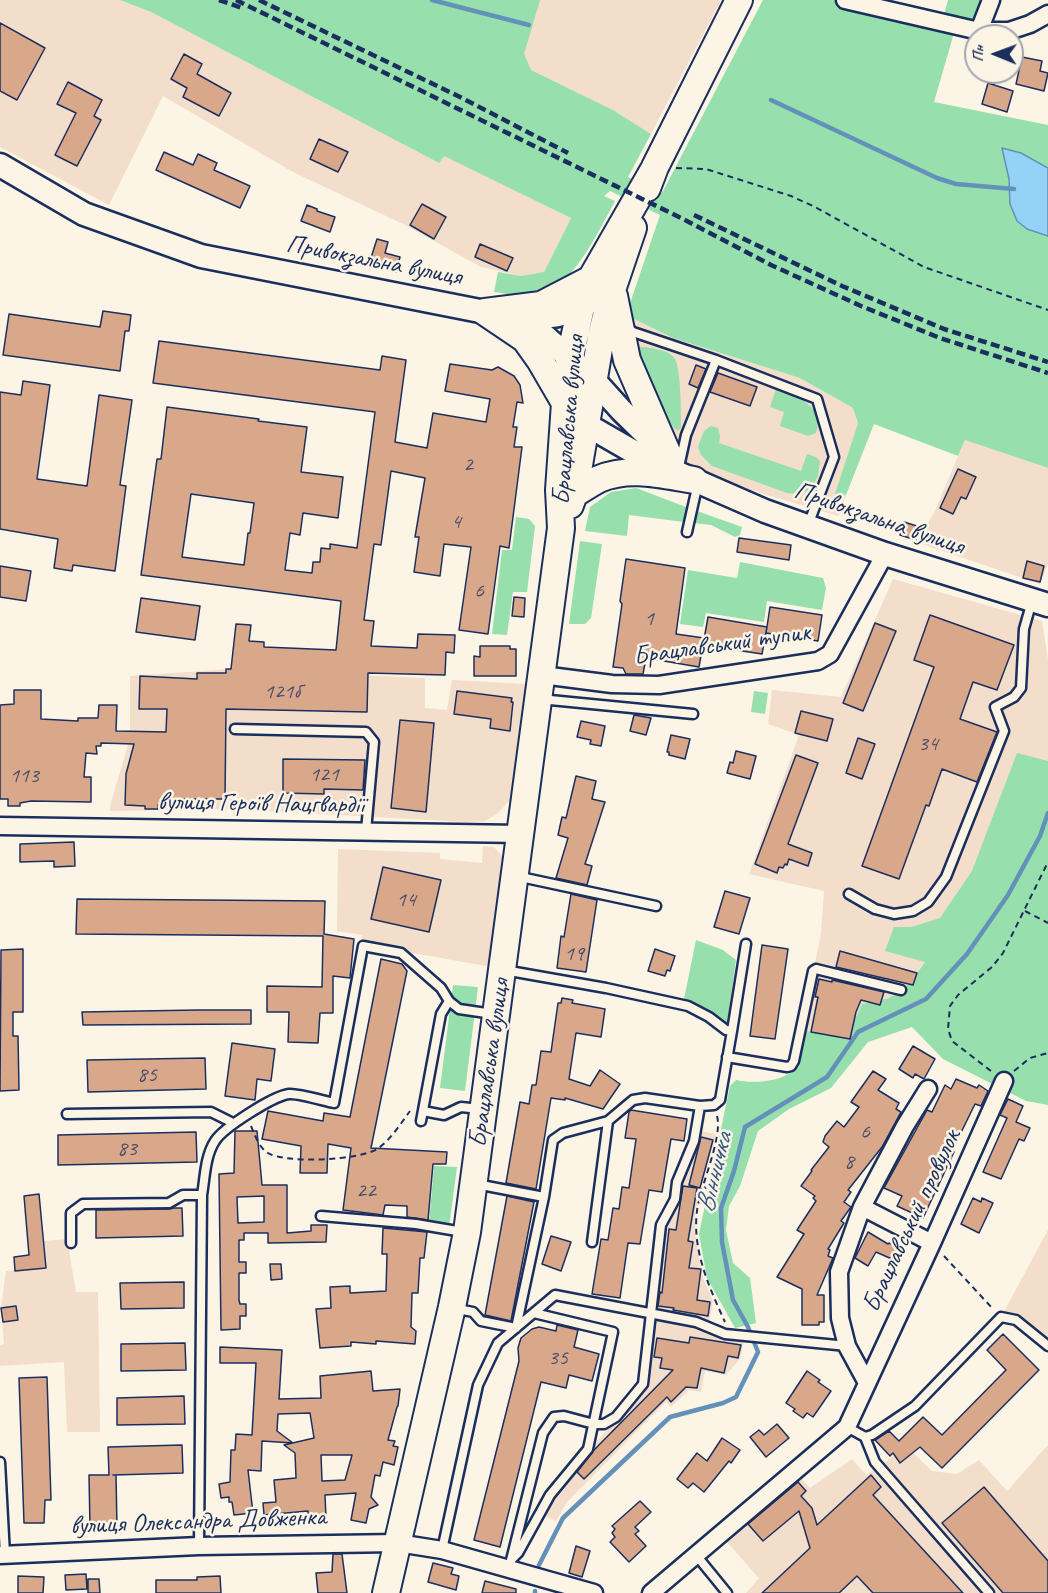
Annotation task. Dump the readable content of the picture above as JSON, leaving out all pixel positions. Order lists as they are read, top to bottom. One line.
{"streets":{"main road":["Привокзальна вулиця","Брацлавська вулиця"],"street":["Брацлавський тупик","вулиця Героїв Нацгвардії","Брацлавський провулок","вулиця Олександра Довженка"]},"crossings":[["Привокзальна вулиця","Брацлавська вулиця"],["Привокзальна вулиця","Брацлавський тупик"],["Брацлавська вулиця","Брацлавський тупик"],["Брацлавська вулиця","вулиця Героїв Нацгвардії"],["Брацлавська вулиця","вулиця Олександра Довженка"]],"water":["Вінничка"],"house_numbers":["2","4","6","1","121б","34","121","113","14","19","85","6","83","8","22","35"],"north":"left"}
